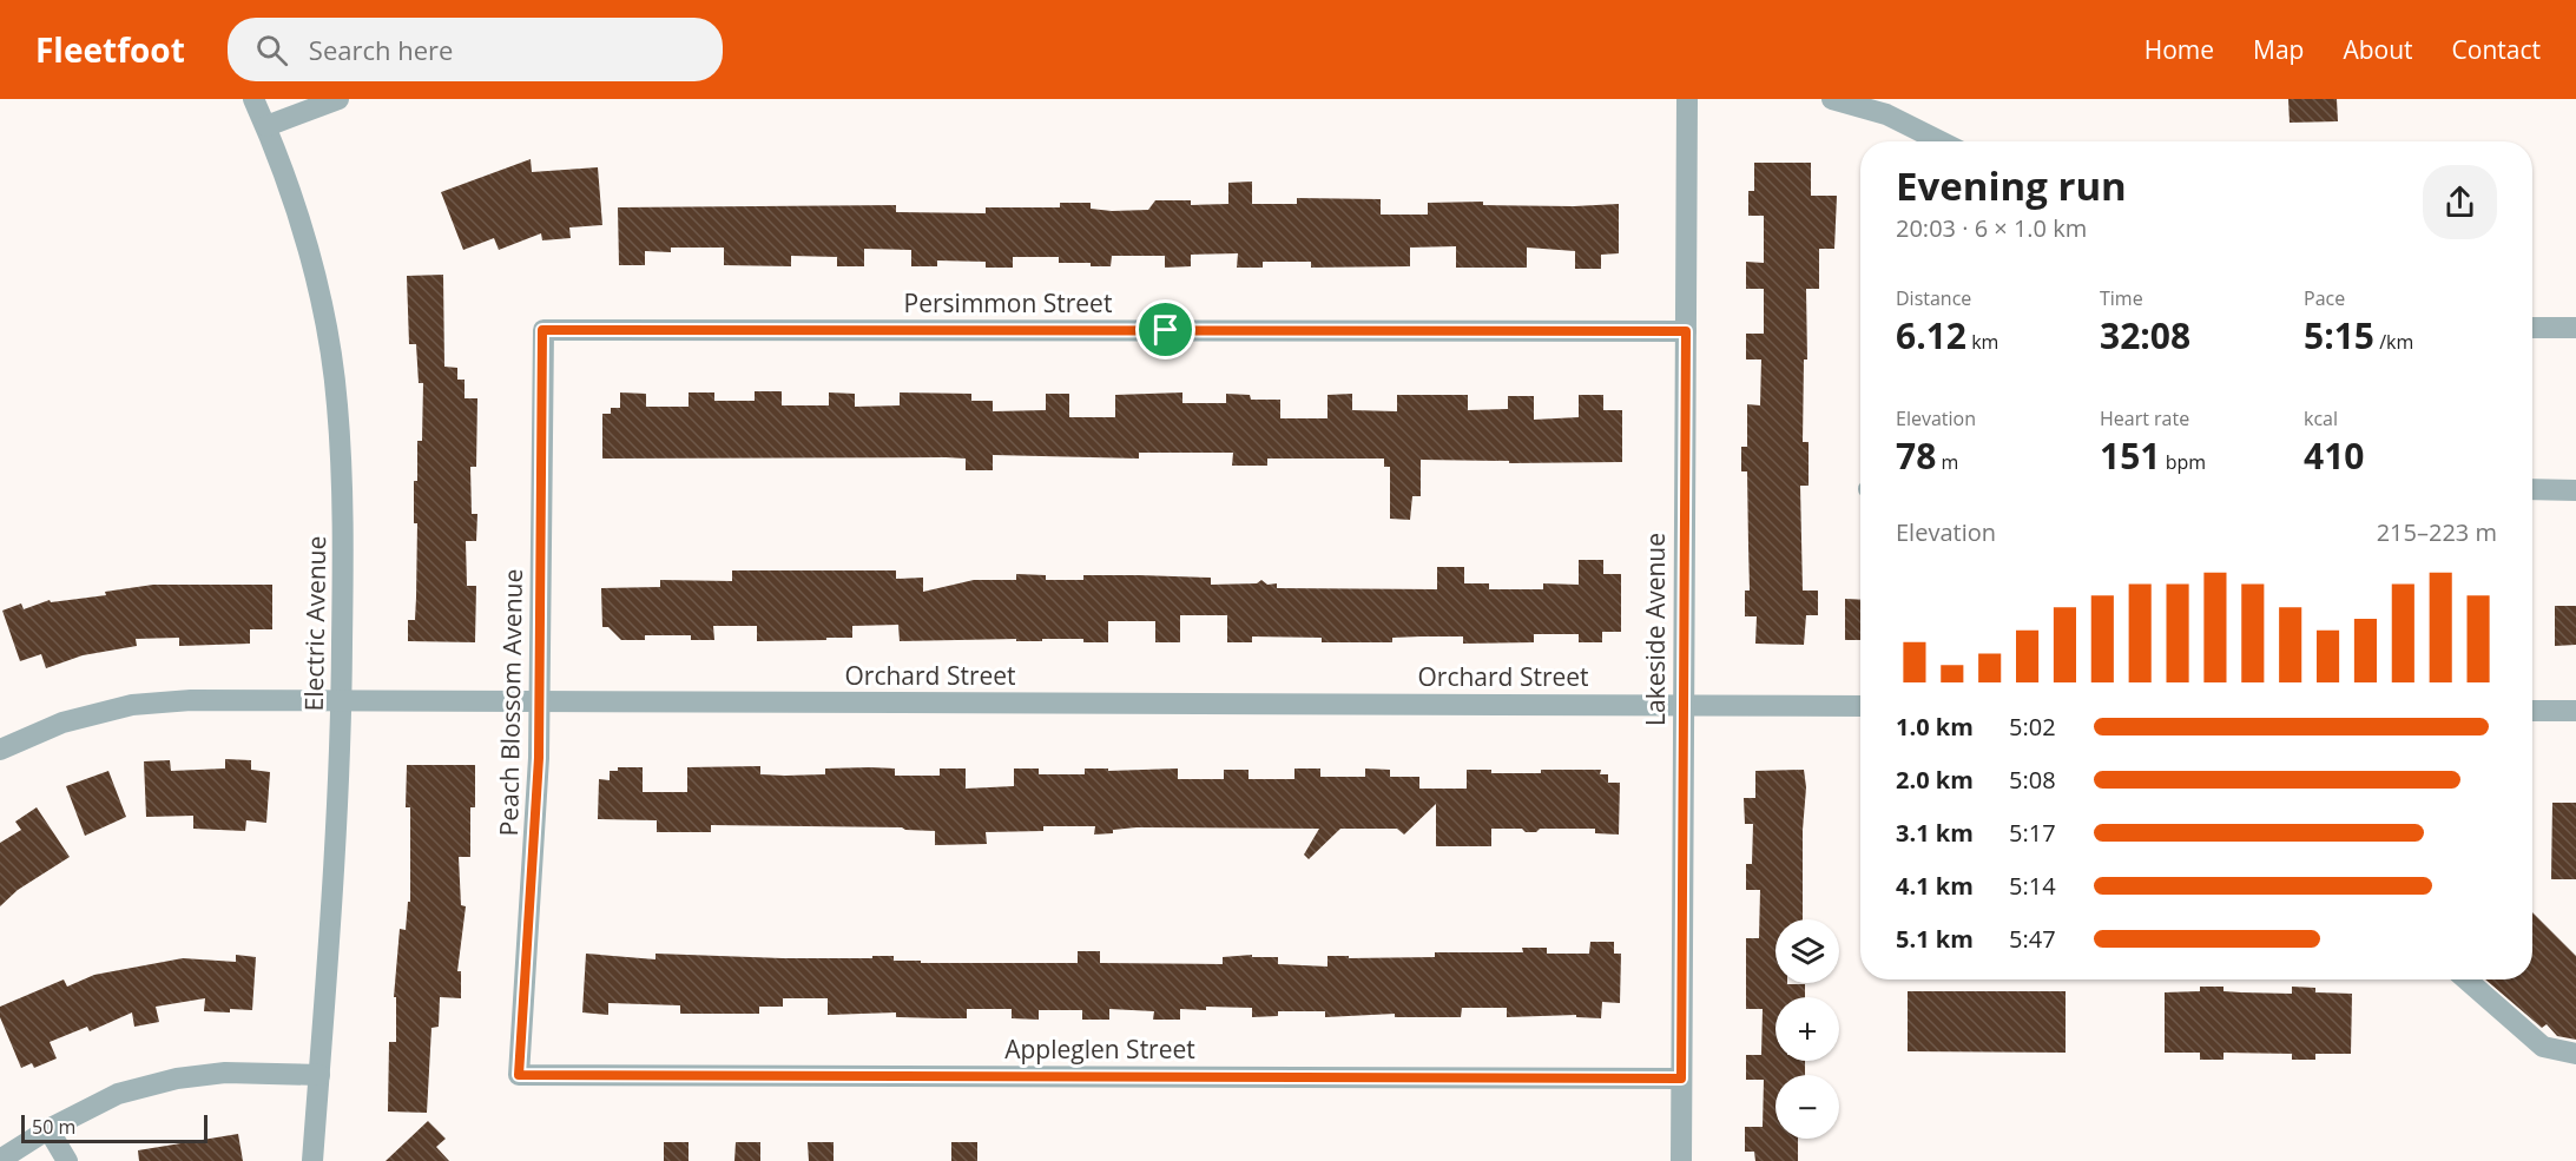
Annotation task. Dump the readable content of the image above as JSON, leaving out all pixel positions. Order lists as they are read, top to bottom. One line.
{"streets":{"street":["Persimmon Street","Electric Avenue","Lakeside Avenue","Orchard Street","Peach Blossom Avenue","Appleglen Street"]},"crossings":[["Persimmon Street","Lakeside Avenue"],["Persimmon Street","Peach Blossom Avenue"],["Electric Avenue","Orchard Street"],["Lakeside Avenue","Orchard Street"],["Lakeside Avenue","Appleglen Street"],["Orchard Street","Peach Blossom Avenue"],["Peach Blossom Avenue","Appleglen Street"]],"scale_bar":"50 m","page":{"header":"Fleetfoot","search":"Search here","nav":["Home","Map","About","Contact"],"heading":["Evening run","20:03 · 6 × 1.0 km"],"stats":[["Distance","6.12 km"],["Time","32:08"],["Pace","5:15 /km"],["Elevation","78 m"],["Heart rate","151 bpm"],["kcal","410"]],"chart":["Elevation","215–223 m"],"list":[{"name":"1.0 km","note":"5:02"},{"name":"2.0 km","note":"5:08"},{"name":"3.1 km","note":"5:17"},{"name":"4.1 km","note":"5:14"},{"name":"5.1 km","note":"5:47"}],"map_buttons":["+","−"],"scale":"50 m"}}
